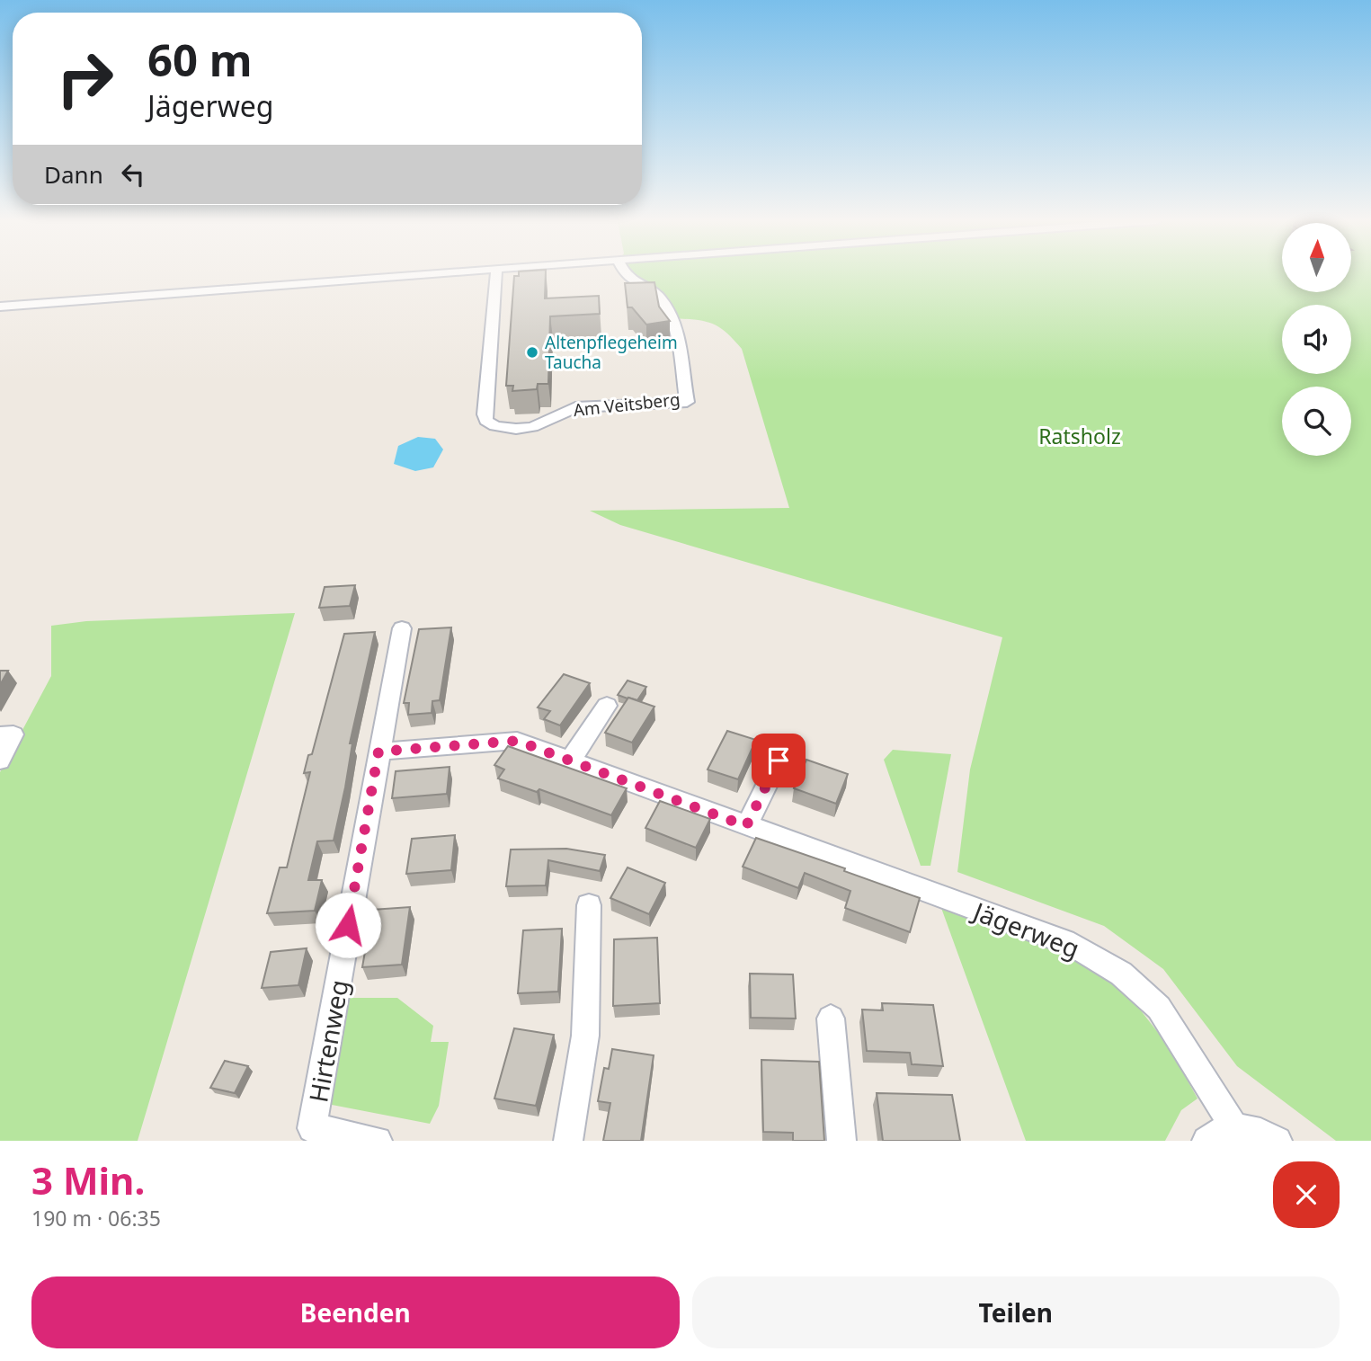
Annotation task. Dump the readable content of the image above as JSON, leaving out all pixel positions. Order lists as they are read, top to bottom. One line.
{"streets":{"street":["Am Veitsberg","Jägerweg","Hirtenweg"]},"crossings":[["Jägerweg","Hirtenweg"]],"parks":["Ratsholz"],"places":["Altenpflegeheim Taucha"],"north":"top","page":{"turn":["60 m","Jägerweg"],"then":"Dann","heading":["3 Min.","190 m · 06:35"],"buttons":["Beenden","Teilen"]}}
